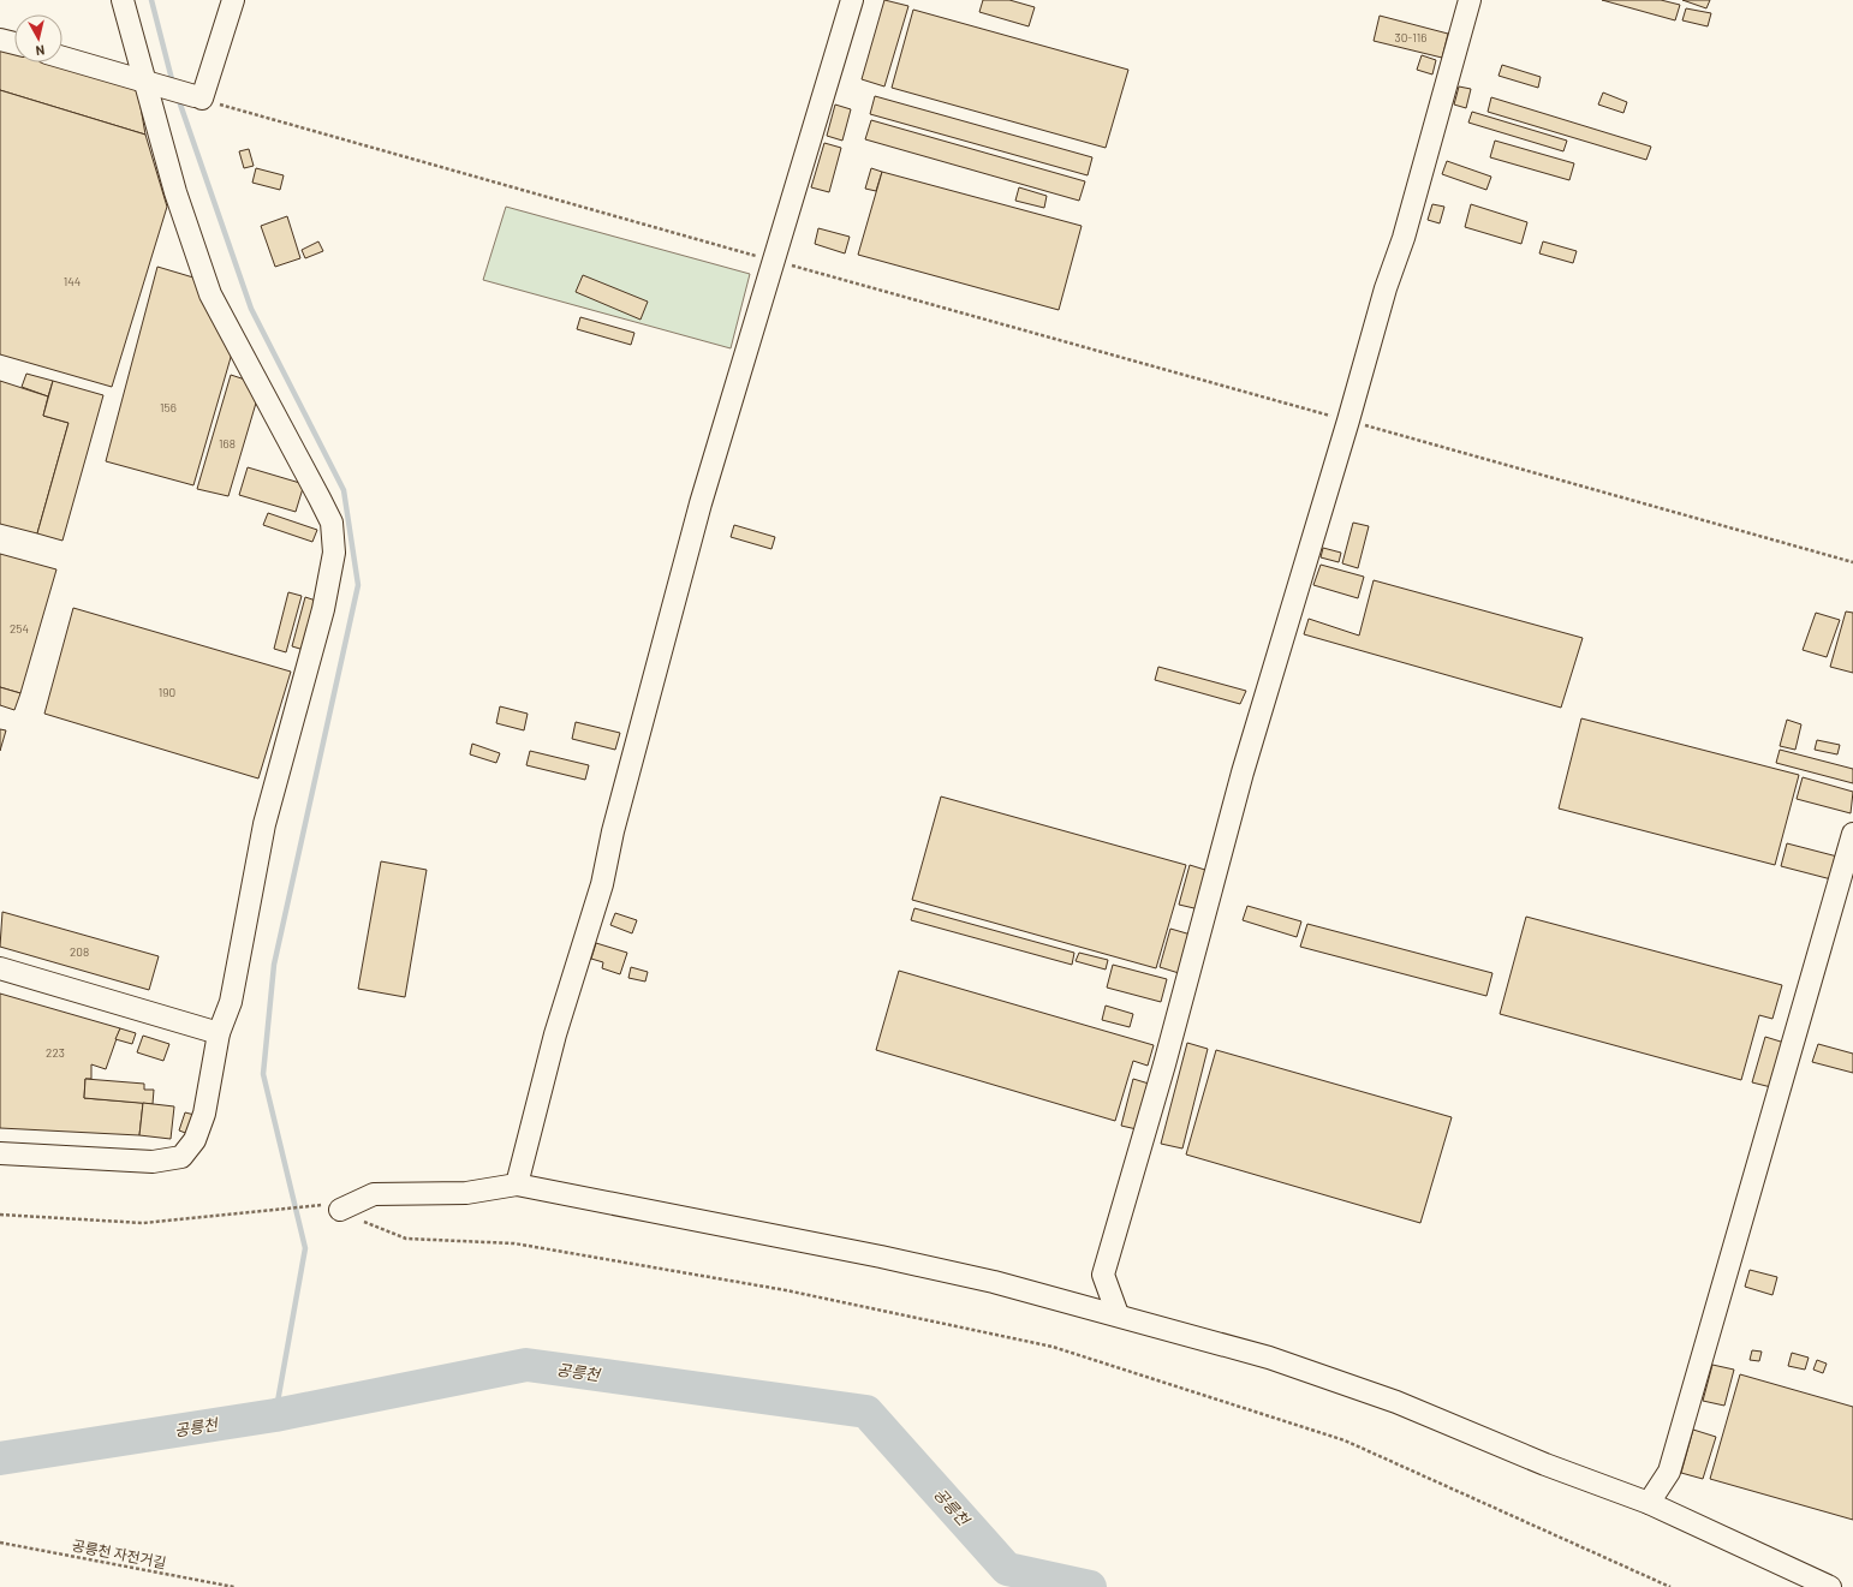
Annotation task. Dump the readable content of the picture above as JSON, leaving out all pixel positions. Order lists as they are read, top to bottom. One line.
{"streets":{"path":["공릉천 자전거길"]},"water":["공릉천"],"house_numbers":["30-116","144","156","168","254","190","208","223"],"north":"bottom"}
